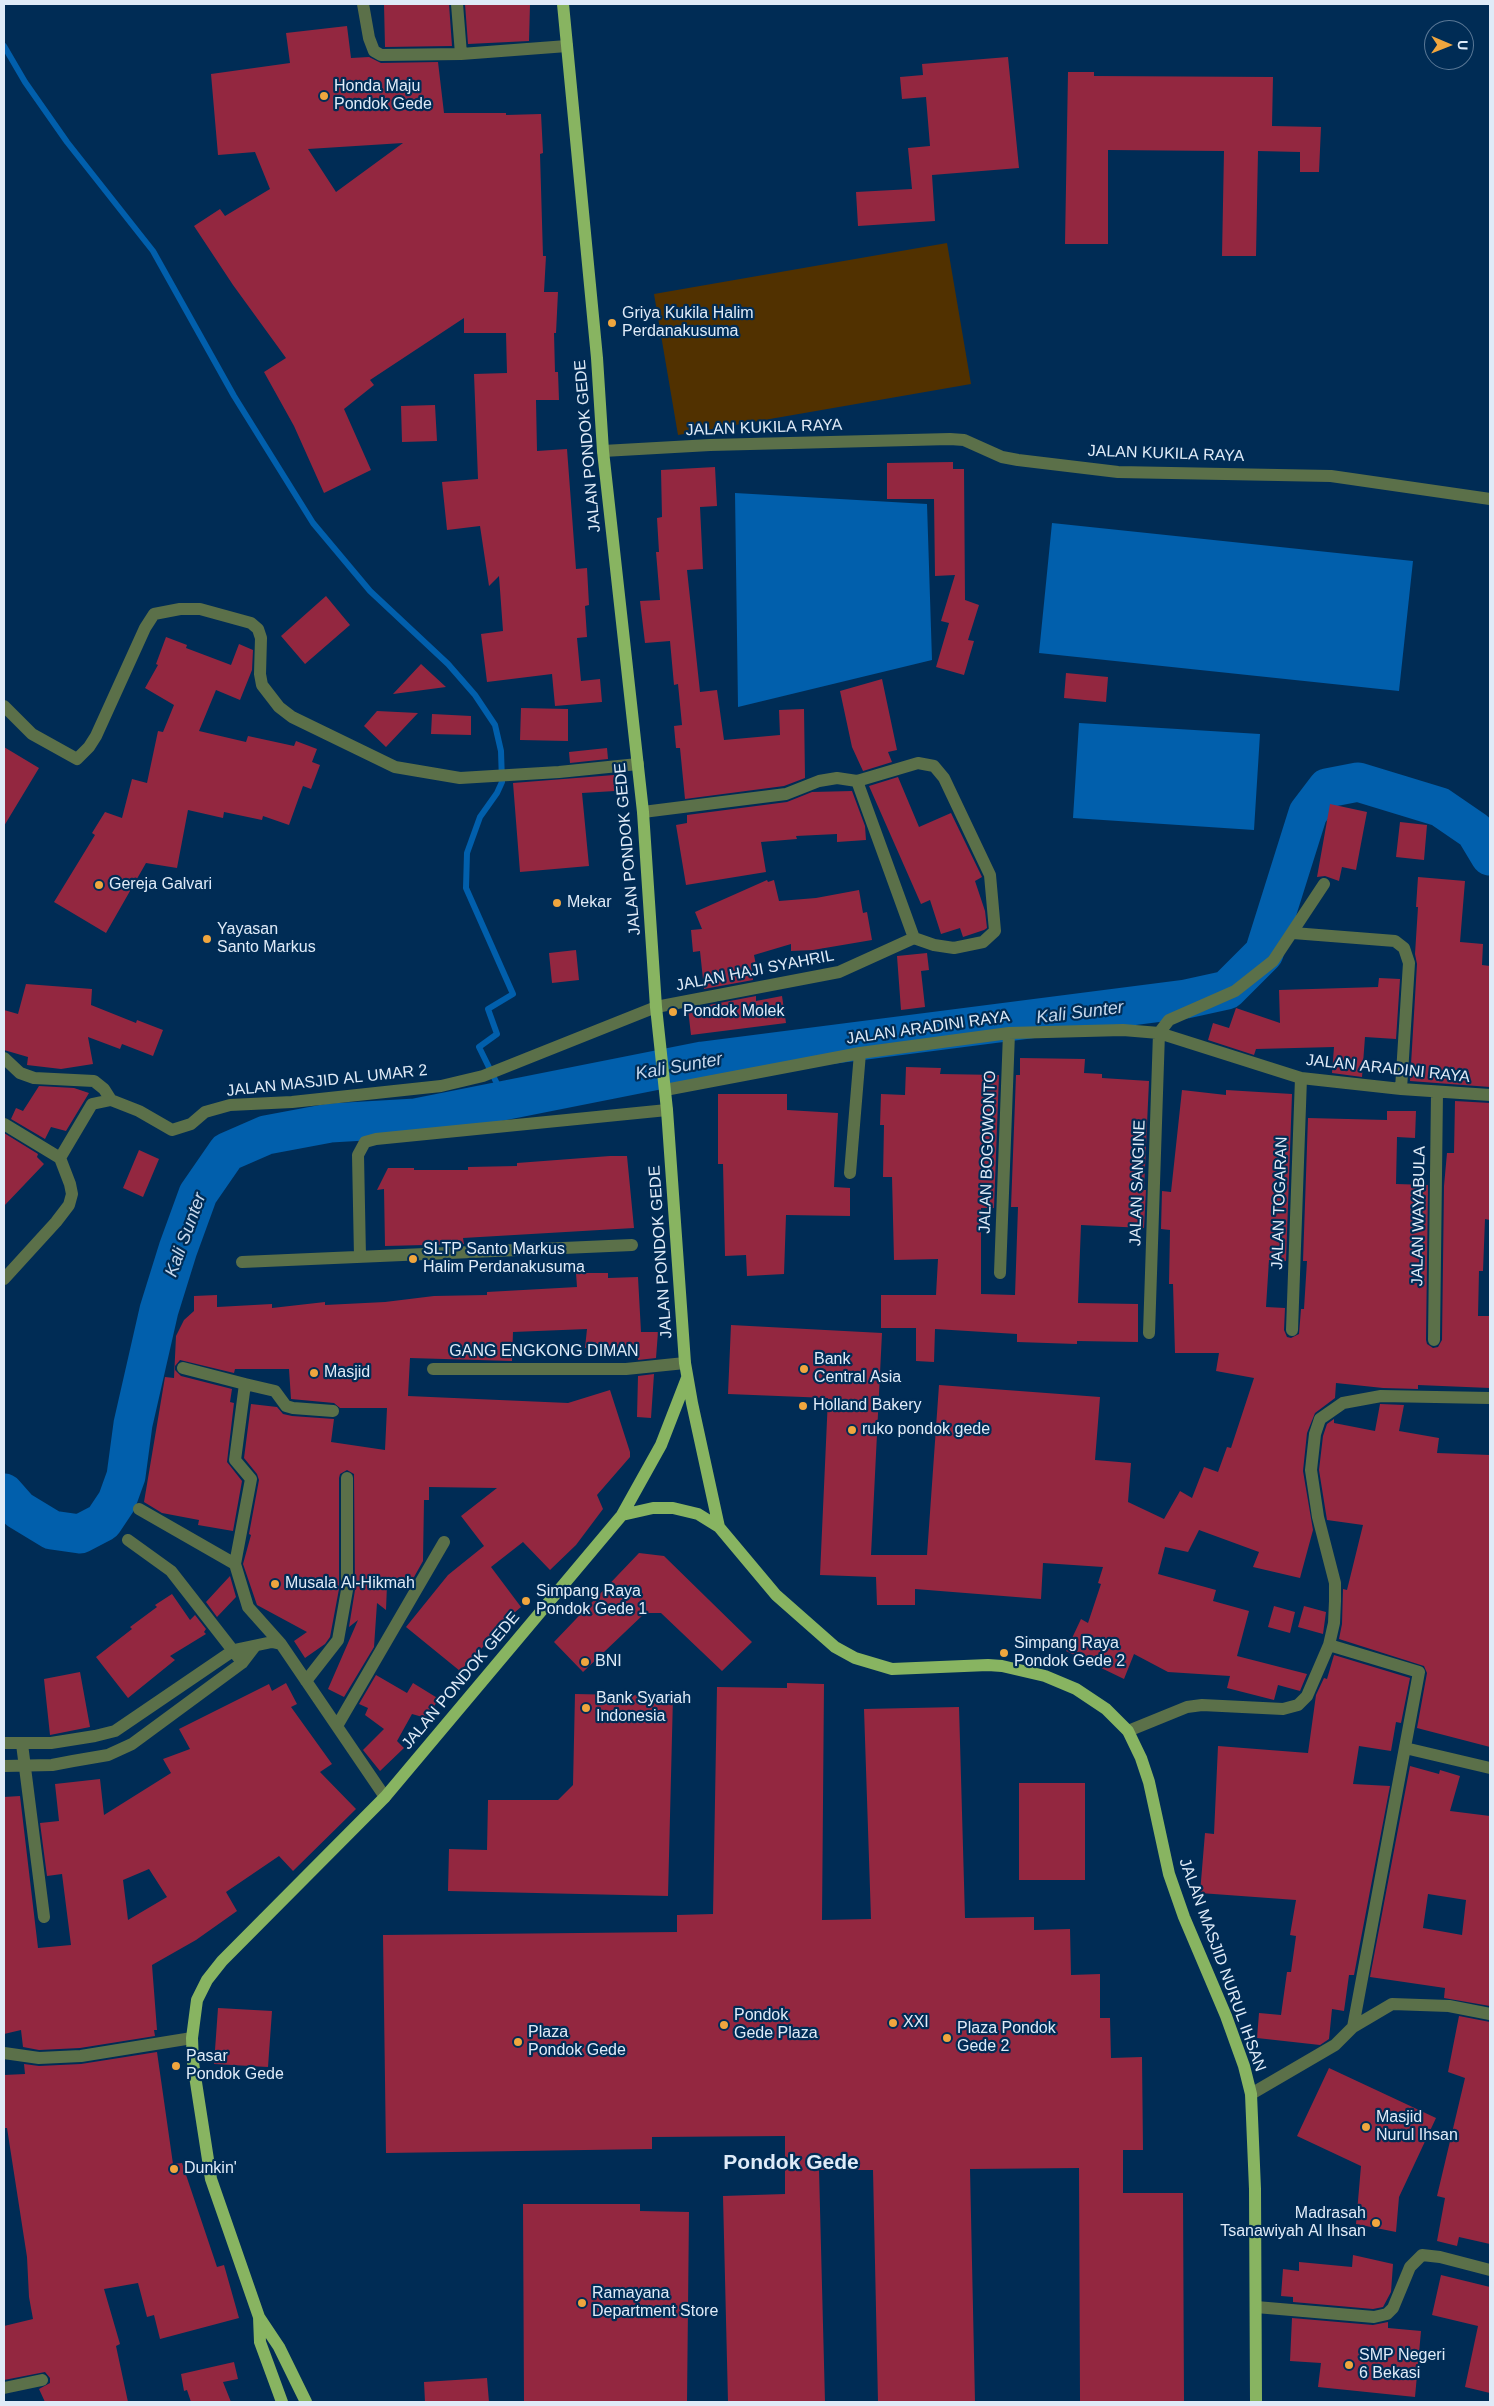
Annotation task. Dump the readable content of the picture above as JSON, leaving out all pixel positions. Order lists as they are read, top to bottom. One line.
{"streets":{"main road":["JALAN PONDOK GEDE","JALAN MASJID NURUL IHSAN"],"street":["JALAN KUKILA RAYA","JALAN HAJI SYAHRIL","JALAN ARADINI RAYA","JALAN MASJID AL UMAR 2","JALAN BOGOWONTO","JALAN SANGINE","JALAN TOGARAN","JALAN WAYABULA","GANG ENGKONG DIMAN"]},"crossings":[["JALAN KUKILA RAYA","JALAN PONDOK GEDE"],["JALAN PONDOK GEDE","JALAN HAJI SYAHRIL"],["JALAN PONDOK GEDE","JALAN ARADINI RAYA"],["JALAN PONDOK GEDE","JALAN MASJID AL UMAR 2"],["JALAN PONDOK GEDE","GANG ENGKONG DIMAN"],["JALAN PONDOK GEDE","JALAN MASJID NURUL IHSAN"],["JALAN HAJI SYAHRIL","JALAN MASJID AL UMAR 2"],["JALAN ARADINI RAYA","JALAN BOGOWONTO"],["JALAN ARADINI RAYA","JALAN SANGINE"],["JALAN ARADINI RAYA","JALAN TOGARAN"],["JALAN ARADINI RAYA","JALAN WAYABULA"]],"districts":["Pondok Gede"],"water":["Kali Sunter"],"places":["Honda Maju Pondok Gede","Griya Kukila Halim Perdanakusuma","Gereja Galvari","Mekar","Yayasan Santo Markus","Pondok Molek","SLTP Santo Markus Halim Perdanakusuma","Bank Central Asia","Masjid","Holland Bakery","ruko pondok gede","Musala Al-Hikmah","Simpang Raya Pondok Gede 1","Simpang Raya Pondok Gede 2","BNI","Bank Syariah Indonesia","XXI","Pondok Gede Plaza","Plaza Pondok Gede 2","Plaza Pondok Gede","Pasar Pondok Gede","Masjid Nurul Ihsan","Dunkin'","Madrasah Tsanawiyah Al Ihsan","Ramayana Department Store","SMP Negeri 6 Bekasi"],"north":"right"}
